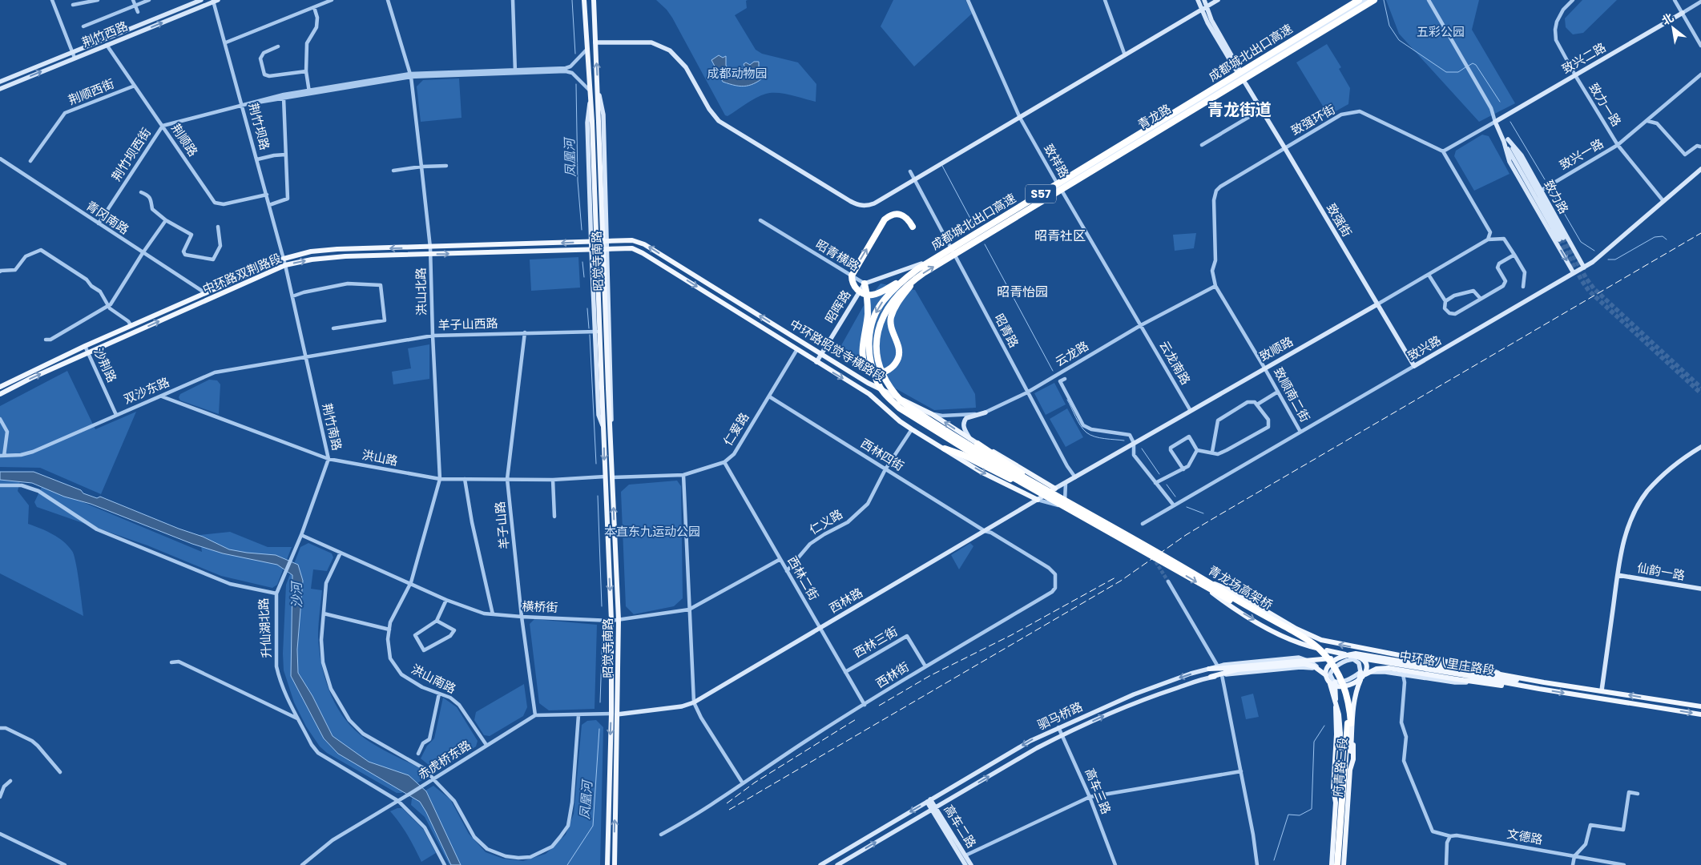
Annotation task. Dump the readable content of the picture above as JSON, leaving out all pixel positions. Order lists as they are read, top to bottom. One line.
{"streets":{"highway":["成都城北出口高速","S57","青龙场高架桥"],"main road":["昭觉寺南路","中环路双荆路段","中环路昭觉寺横路段","中环路八里庄路段","府青路三段"],"street":["荆竹西路","致兴二路","荆顺西街","致力一路","青龙路","致强环街","荆竹坝路","荆顺路","荆竹坝西街","致兴一路","致祥路","致力路","青冈南路","致强街","昭青横路","洪山北路","昭晖路","羊子山西路","昭青路","致兴路","致顺路","云龙路","云龙南路","沙荆路","双沙东路","致顺南二街","荆竹南路","仁爱路","西林四街","洪山路","仁义路","羊子山路","仙韵一路","西林二街","西林路","横桥街","升仙湖北路","西林三街","西林街","洪山南路","驷马桥路","赤虎桥东路","高车三路","高车二路","文德路"]},"crossings":[["荆竹西路","荆竹坝路"],["荆竹西路","荆顺路"],["成都城北出口高速","青龙场高架桥"],["致兴二路","致力一路"],["致兴二路","致力路"],["荆顺西街","荆顺路"],["致力一路","致兴一路"],["致力一路","致兴路"],["青龙路","致祥路"],["青龙路","致强街"],["青龙路","昭青横路"],["青龙路","昭青路"],["致强环街","致强街"],["致强环街","云龙路"],["致强环街","致顺南二街"],["荆竹坝路","荆顺路"],["荆竹坝路","荆竹坝西街"],["荆竹坝路","中环路双荆路段"],["荆竹坝路","荆竹南路"],["荆顺路","荆竹坝西街"],["荆竹坝西街","青冈南路"],["致兴一路","致力路"],["致祥路","云龙路"],["致祥路","云龙南路"],["致力路","致兴路"],["青冈南路","中环路双荆路段"],["致强街","致兴路"],["致强街","致顺路"],["昭青横路","昭晖路"],["昭青横路","昭青路"],["昭觉寺南路","中环路双荆路段"],["昭觉寺南路","羊子山西路"],["昭觉寺南路","中环路昭觉寺横路段"],["昭觉寺南路","仁爱路"],["昭觉寺南路","洪山路"],["昭觉寺南路","西林路"],["昭觉寺南路","横桥街"],["中环路双荆路段","洪山北路"],["中环路双荆路段","中环路昭觉寺横路段"],["中环路双荆路段","沙荆路"],["中环路双荆路段","荆竹南路"],["洪山北路","羊子山西路"],["洪山北路","洪山路"],["洪山北路","横桥街"],["洪山北路","洪山南路"],["昭晖路","中环路昭觉寺横路段"],["羊子山西路","双沙东路"],["羊子山西路","荆竹南路"],["羊子山西路","羊子山路"],["昭青路","致顺路"],["昭青路","云龙路"],["昭青路","西林路"],["致兴路","致顺南二街"],["致顺路","云龙南路"],["致顺路","致顺南二街"],["致顺路","西林路"],["中环路昭觉寺横路段","云龙路"],["中环路昭觉寺横路段","仁爱路"],["中环路昭觉寺横路段","仁义路"],["中环路昭觉寺横路段","西林路"],["云龙路","云龙南路"],["云龙路","致顺南二街"],["沙荆路","双沙东路"],["双沙东路","荆竹南路"],["双沙东路","洪山路"],["荆竹南路","洪山路"],["荆竹南路","横桥街"],["荆竹南路","升仙湖北路"],["仁爱路","西林四街"],["仁爱路","西林二街"],["西林四街","仁义路"],["西林四街","西林路"],["西林四街","西林街"],["洪山路","羊子山路"],["仁义路","西林二街"],["羊子山路","横桥街"],["羊子山路","赤虎桥东路"],["西林二街","西林路"],["西林二街","横桥街"],["西林二街","西林三街"],["西林二街","西林街"],["青龙场高架桥","中环路八里庄路段"],["西林路","西林街"],["横桥街","洪山南路"],["升仙湖北路","赤虎桥东路"],["西林三街","西林街"],["洪山南路","赤虎桥东路"],["驷马桥路","府青路三段"],["驷马桥路","高车三路"],["驷马桥路","高车二路"]],"districts":["青龙街道","昭青社区","昭青怡园"],"water":["凤凰河","沙河"],"parks":["五彩公园","成都动物园","本直东九运动公园"],"north":"top left"}
